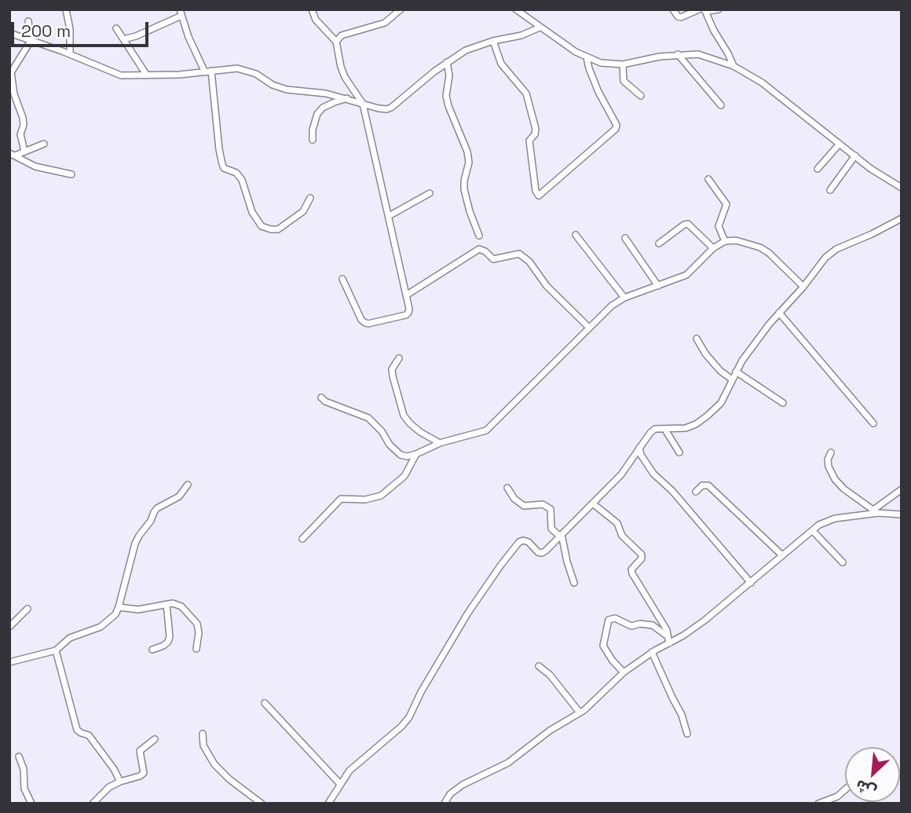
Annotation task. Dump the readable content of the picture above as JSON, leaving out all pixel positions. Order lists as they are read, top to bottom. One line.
{"scale_bar":"200 m","north":"bottom left"}
